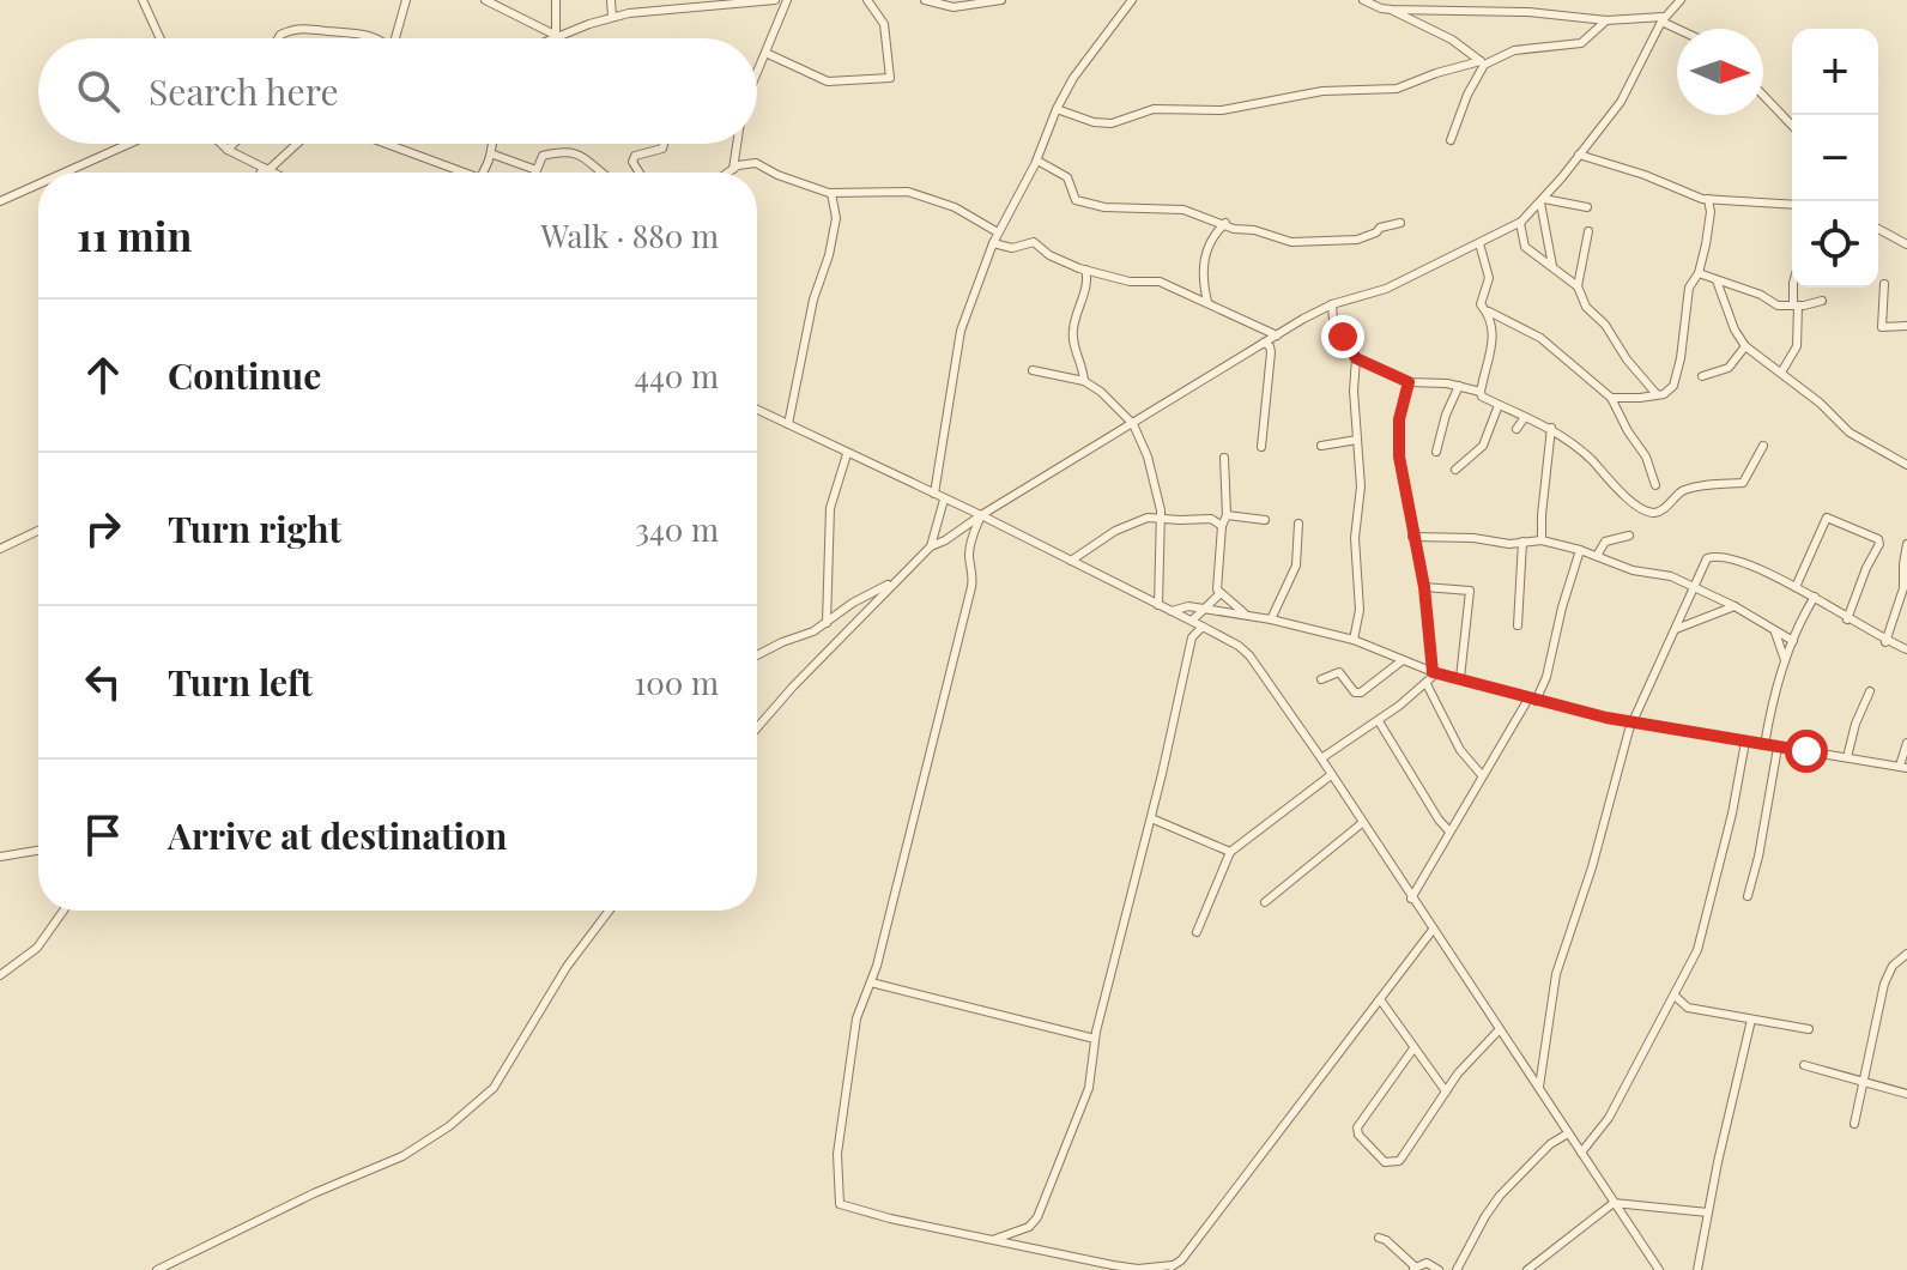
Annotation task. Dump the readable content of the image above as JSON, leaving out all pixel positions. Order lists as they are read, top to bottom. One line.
{"north":"right","page":{"map_buttons":["+","−"],"search":"Search here","heading":["11 min","Walk · 880 m"],"list":[["Continue","440 m"],["Turn right","340 m"],["Turn left","100 m"],"Arrive at destination"]}}
